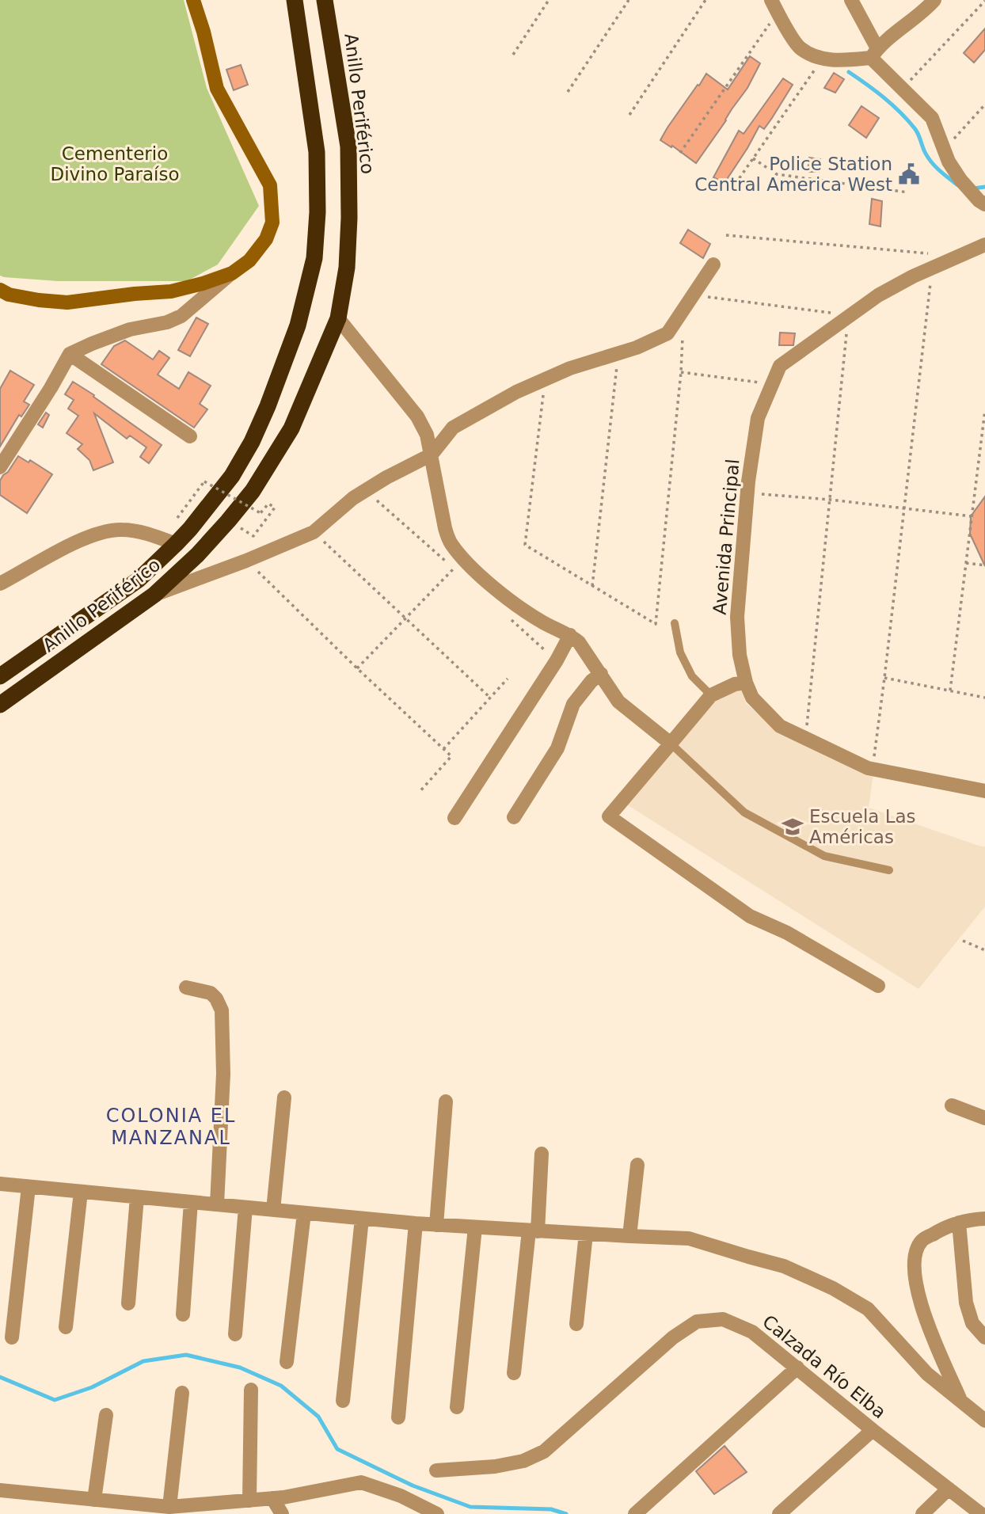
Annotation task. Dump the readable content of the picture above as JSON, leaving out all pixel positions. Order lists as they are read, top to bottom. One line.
{"streets":{"highway":["Anillo Periférico"],"street":["Avenida Principal","Calzada Río Elba"]},"districts":["COLONIA EL MANZANAL"],"parks":["Cementerio Divino Paraíso"],"places":{"public building":["Police Station Central America West"],"school or university":["Escuela Las Américas"]}}
